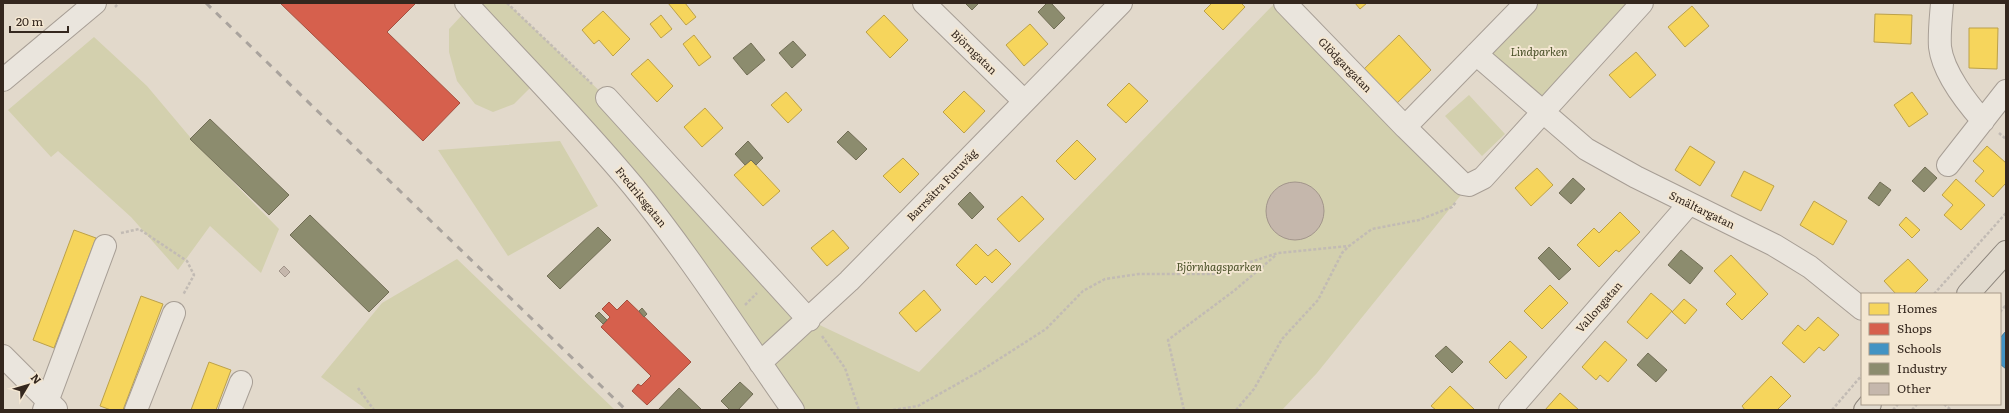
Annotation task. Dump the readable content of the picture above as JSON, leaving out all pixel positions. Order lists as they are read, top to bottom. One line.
{"streets":{"street":["Björngatan","Glödgargatan","Barrsätra Furuväg","Fredriksgatan","Smältargatan","Vallongatan"]},"crossings":[["Björngatan","Barrsätra Furuväg"],["Barrsätra Furuväg","Fredriksgatan"],["Smältargatan","Vallongatan"]],"parks":["Lindparken","Björnhagsparken"],"legend":["Homes","Shops","Schools","Industry","Other"],"scale_bar":"20 m","north":"top right"}
